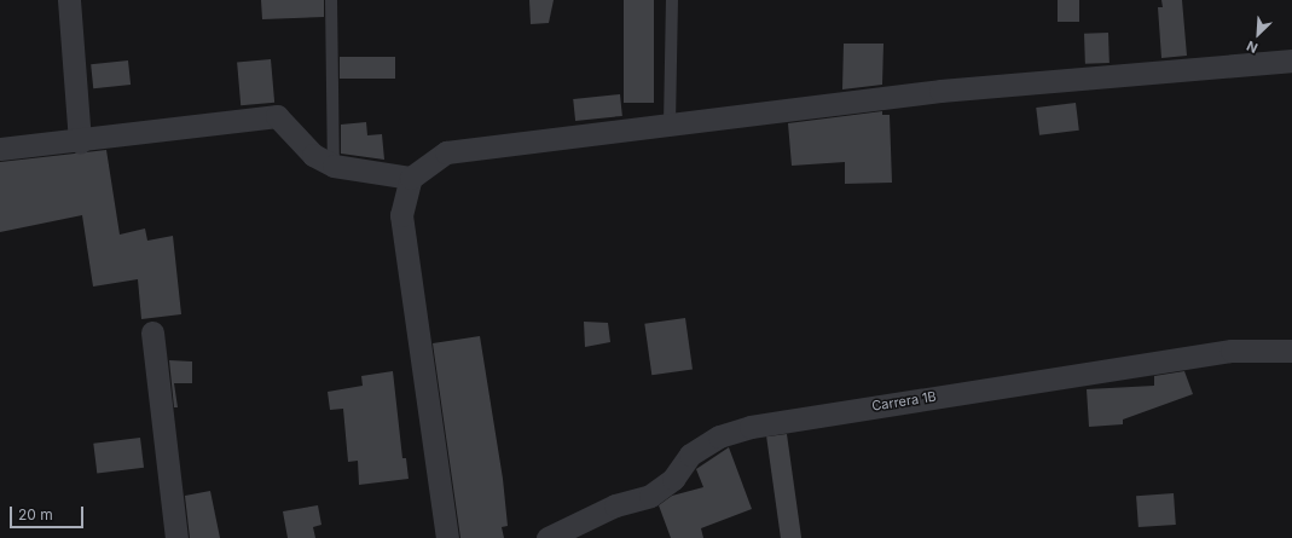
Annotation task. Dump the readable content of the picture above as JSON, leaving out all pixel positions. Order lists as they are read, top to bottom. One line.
{"streets":{"street":["Carrera 1B"]},"scale_bar":"20 m","north":"bottom left"}
